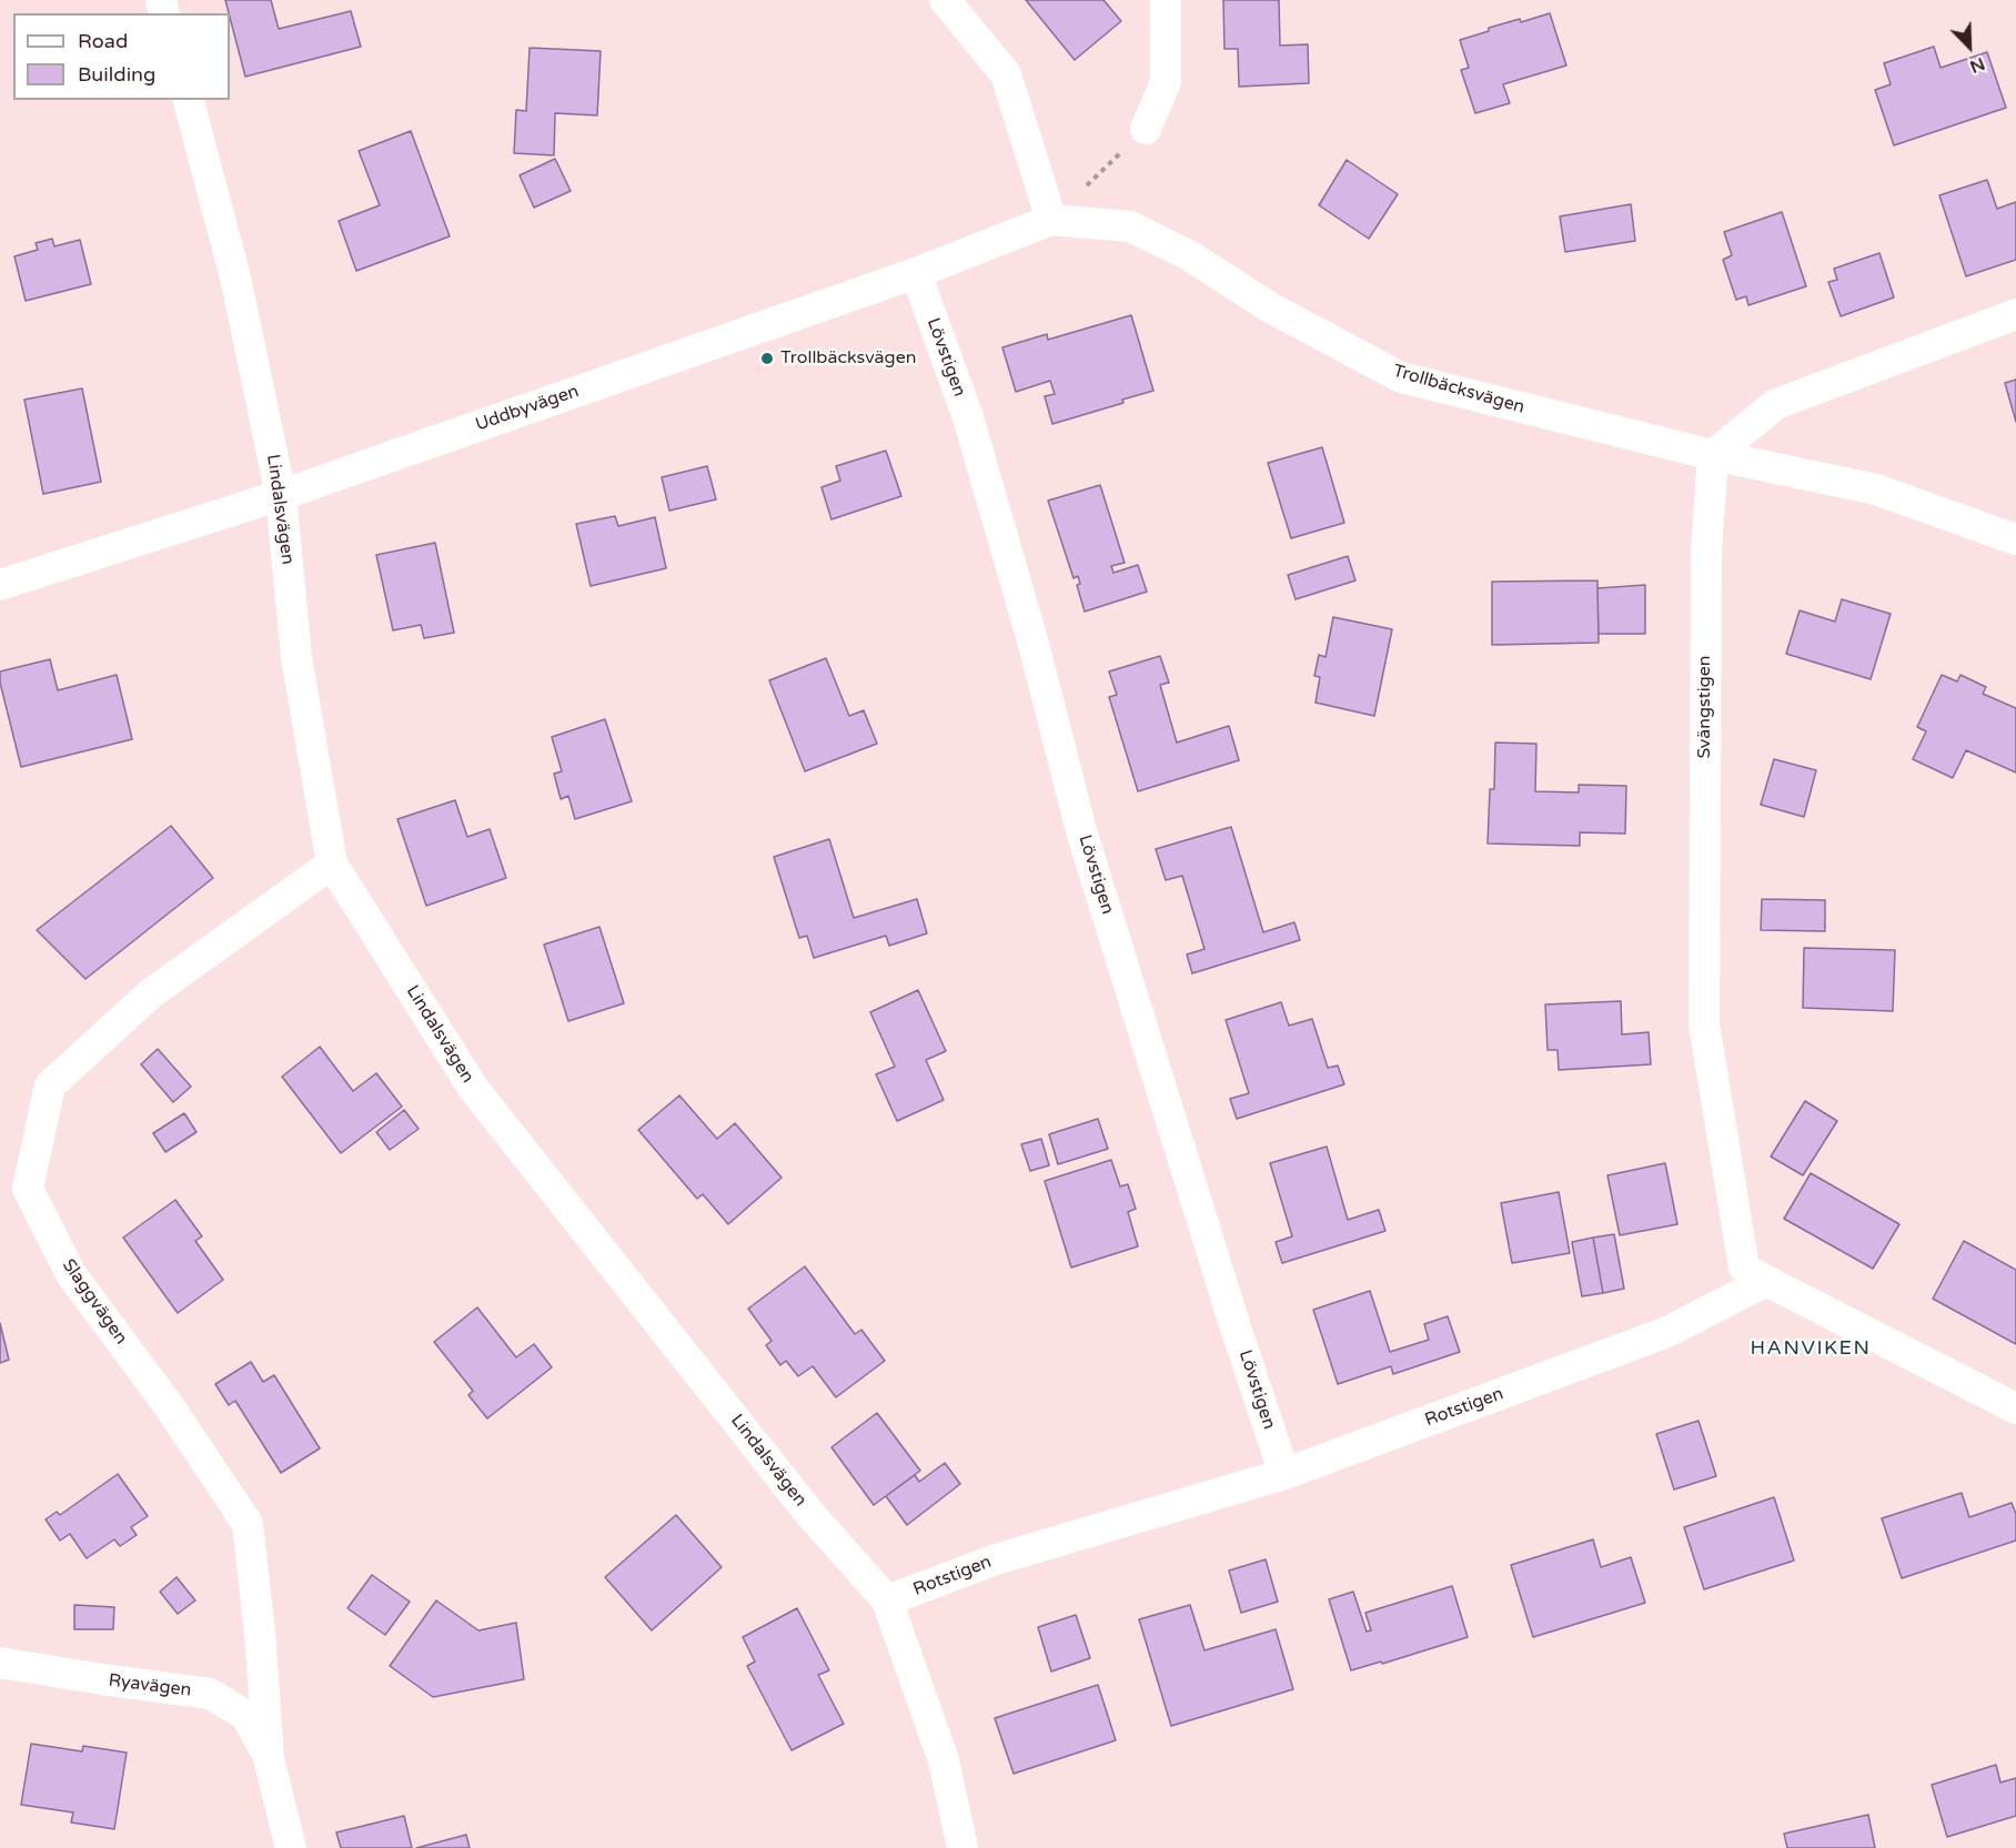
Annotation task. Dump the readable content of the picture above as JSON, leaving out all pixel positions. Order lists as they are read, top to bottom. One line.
{"streets":{"street":["Lövstigen","Trollbäcksvägen","Uddbyvägen","Lindalsvägen","Svängstigen","Slaggvägen","Rotstigen","Ryavägen"]},"crossings":[["Lövstigen","Uddbyvägen"],["Lövstigen","Rotstigen"],["Trollbäcksvägen","Uddbyvägen"],["Trollbäcksvägen","Svängstigen"],["Uddbyvägen","Lindalsvägen"],["Lindalsvägen","Slaggvägen"],["Lindalsvägen","Rotstigen"],["Svängstigen","Rotstigen"],["Slaggvägen","Ryavägen"]],"districts":["HANVIKEN"],"places":["Trollbäcksvägen"],"legend":["Road","Building"],"north":"bottom right"}
